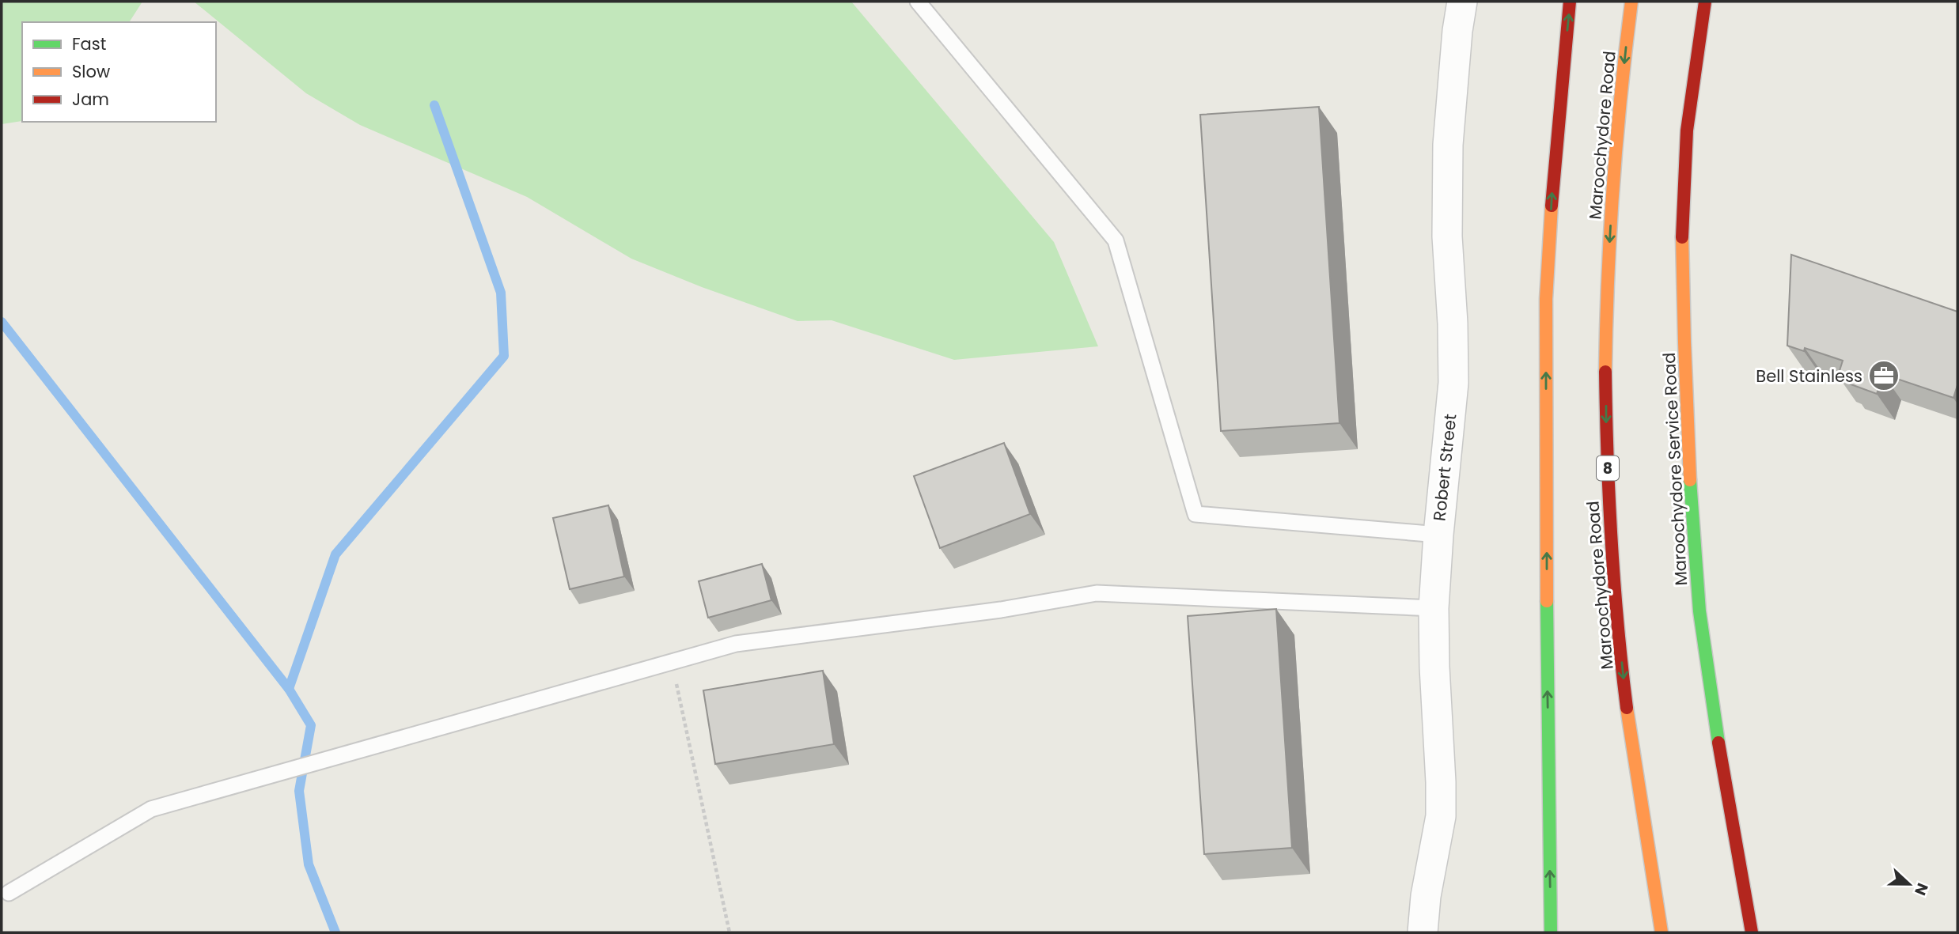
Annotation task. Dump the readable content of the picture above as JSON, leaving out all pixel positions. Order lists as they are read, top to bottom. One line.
{"streets":{"main road":["Maroochydore Road","8","Maroochydore Service Road"],"street":["Robert Street"]},"places":{"office":["Bell Stainless"]},"legend":["Fast","Slow","Jam"],"north":"right"}
